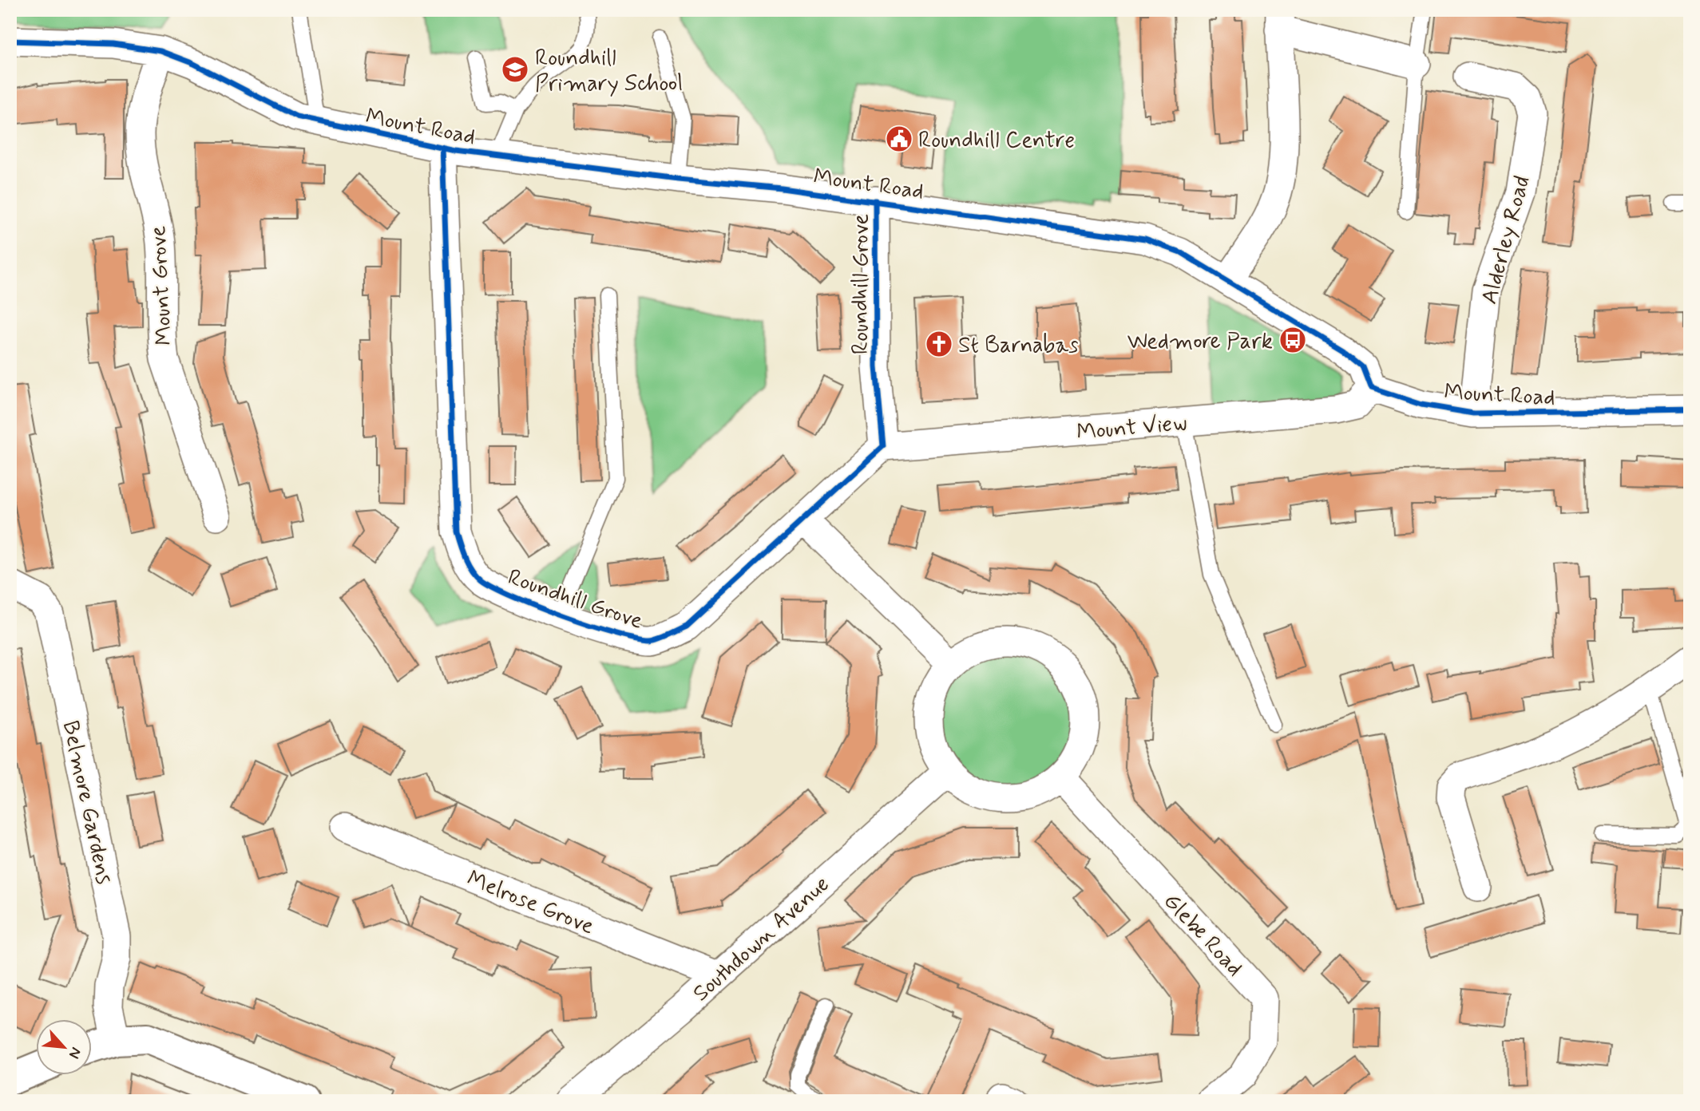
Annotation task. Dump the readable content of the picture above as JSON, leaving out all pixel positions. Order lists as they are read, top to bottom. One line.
{"streets":{"street":["Mount Road","Alderley Road","Roundhill Grove","Mount Grove","Mount View","Belmore Gardens","Melrose Grove","Glebe Road","Southdown Avenue"]},"crossings":[["Mount Road","Alderley Road"],["Mount Road","Roundhill Grove"],["Mount Road","Mount Grove"],["Mount Road","Mount View"],["Roundhill Grove","Mount View"],["Melrose Grove","Southdown Avenue"],["Glebe Road","Southdown Avenue"]],"places":{"school or university":["Roundhill Primary School"],"public building":["Roundhill Centre"],"bus stop":["Wedmore Park"],"church":["St Barnabas"]},"north":"bottom right"}
